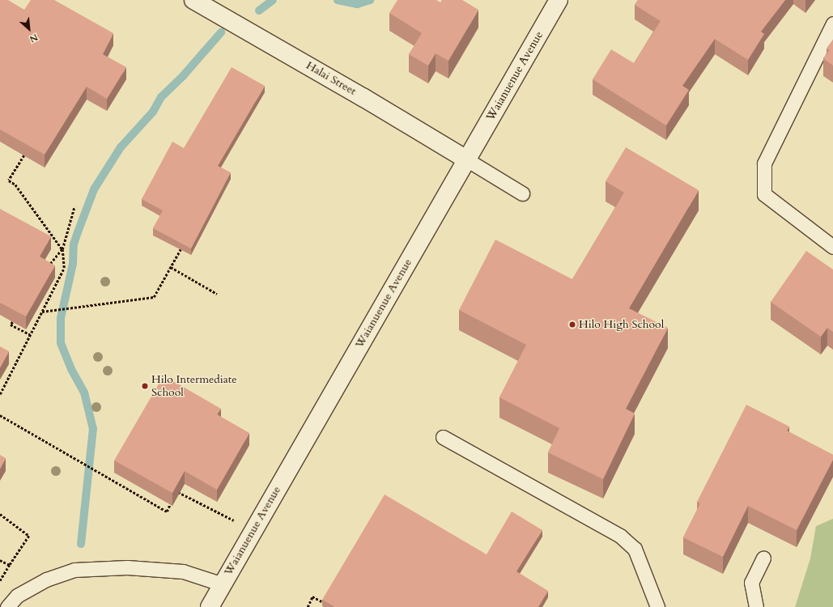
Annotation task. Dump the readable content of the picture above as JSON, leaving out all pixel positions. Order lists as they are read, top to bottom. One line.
{"streets":{"main road":["Waianuenue Avenue","Halai Street"]},"crossings":[["Waianuenue Avenue","Halai Street"]],"places":["Hilo High School","Hilo Intermediate School"],"north":"bottom right"}
